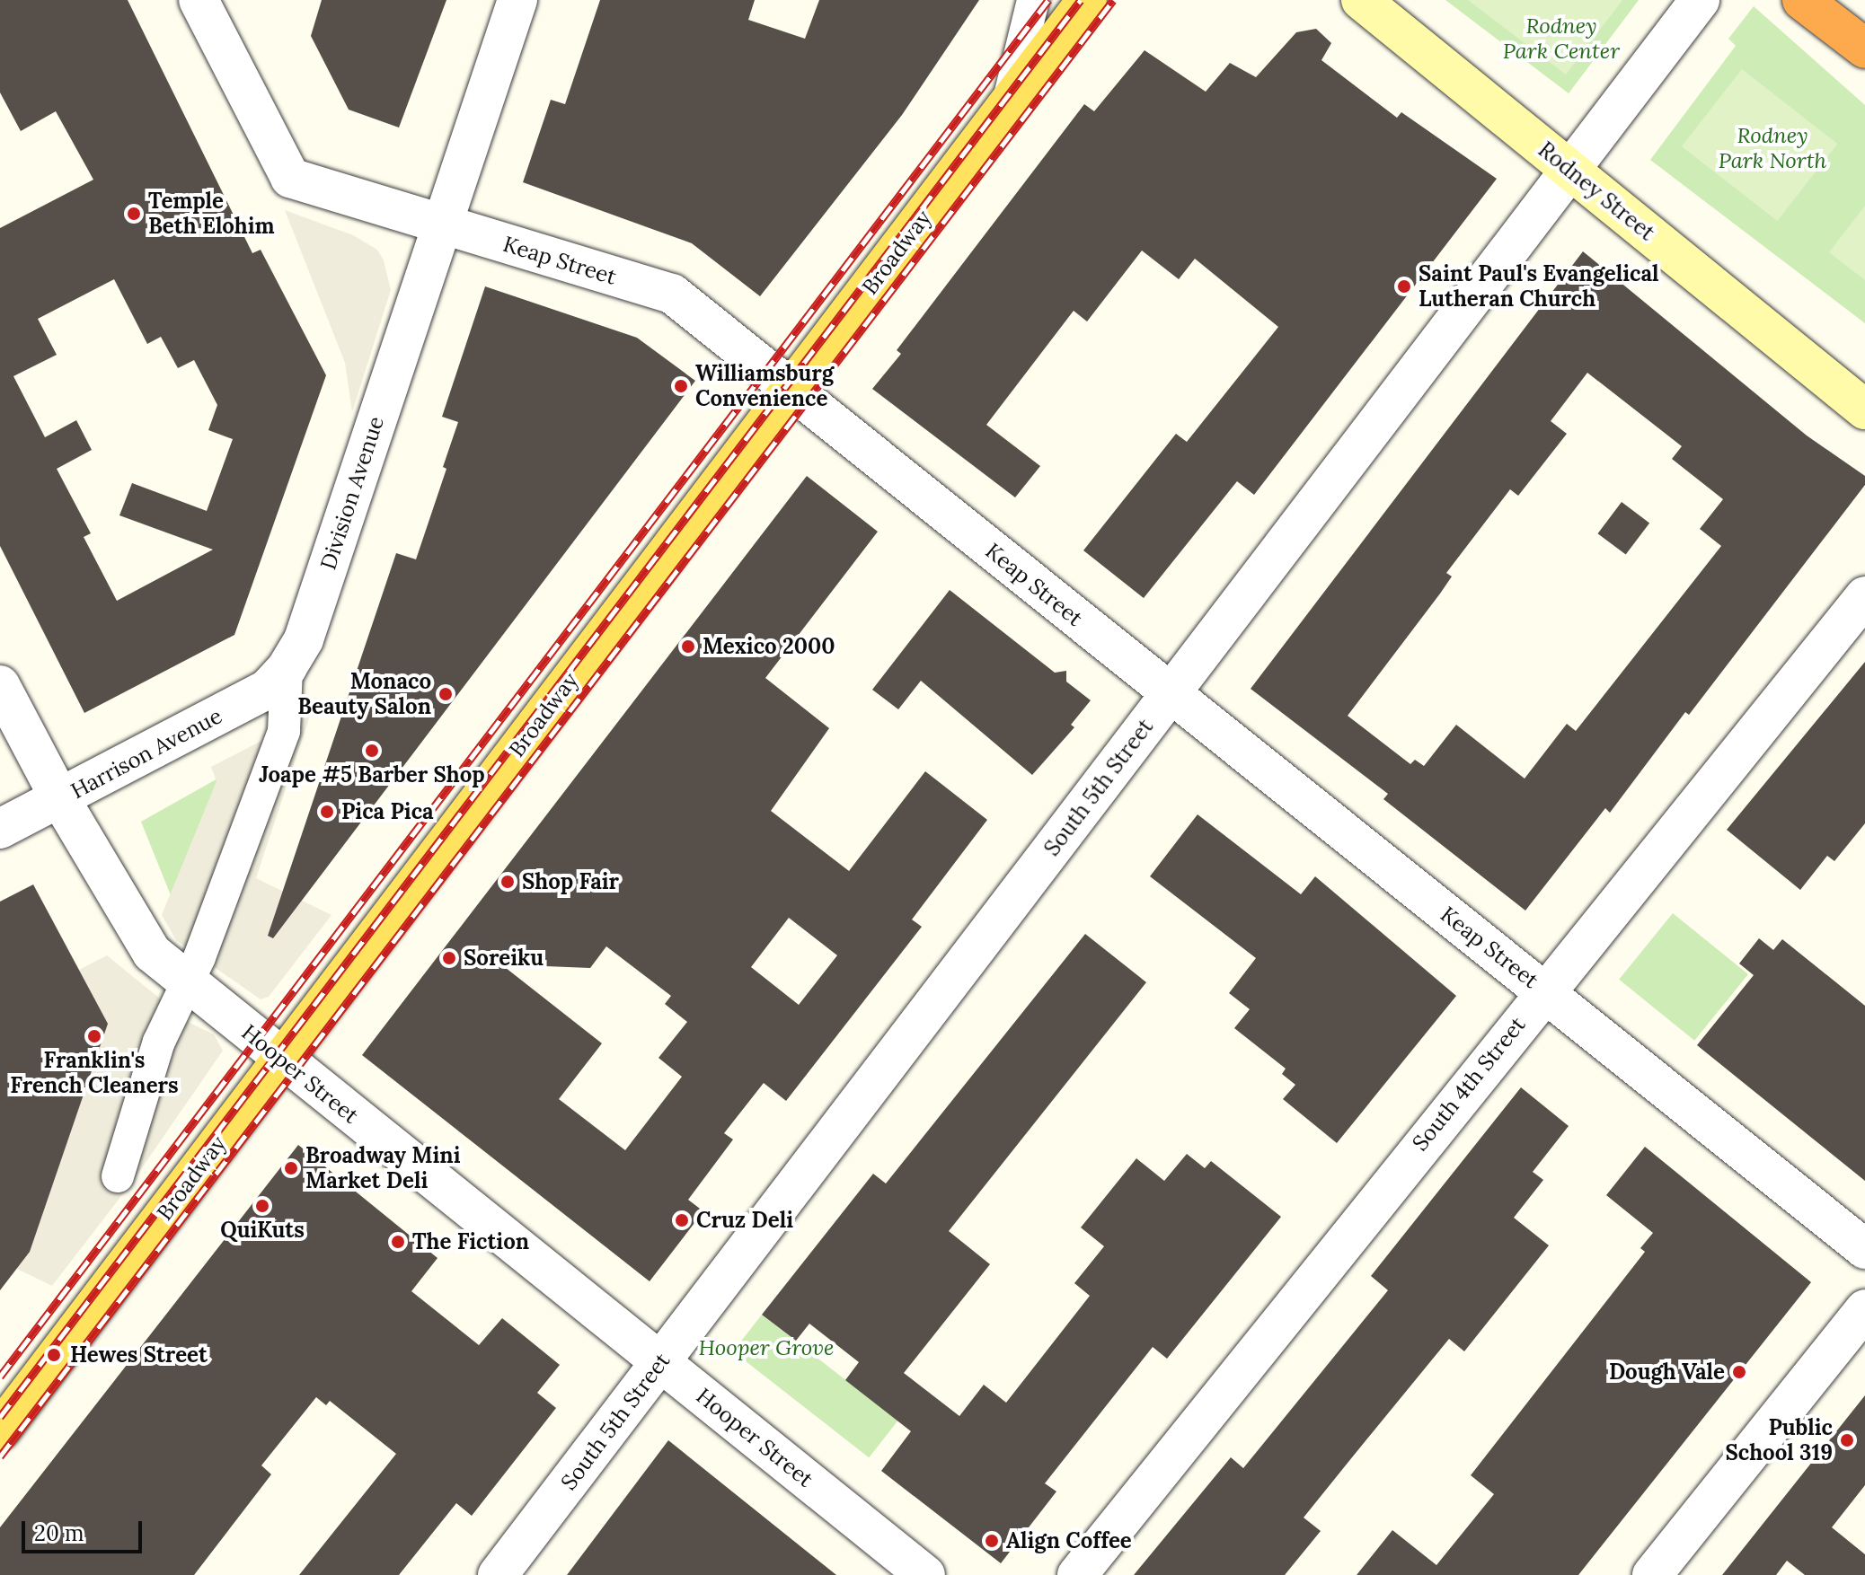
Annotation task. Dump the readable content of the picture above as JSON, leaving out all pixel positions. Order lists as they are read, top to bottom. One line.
{"streets":{"main road":["Rodney Street","Broadway"],"street":["Keap Street","Division Avenue","Harrison Avenue","South 5th Street","Hooper Street","South 4th Street"]},"crossings":[["Rodney Street","South 5th Street"],["Broadway","Keap Street"],["Broadway","Hooper Street"],["Keap Street","Division Avenue"],["Keap Street","South 5th Street"],["Keap Street","South 4th Street"],["Division Avenue","Harrison Avenue"],["Division Avenue","Hooper Street"],["Harrison Avenue","Hooper Street"],["South 5th Street","Hooper Street"]],"parks":["Rodney Park Center","Rodney Park North","Hooper Grove"],"places":["Temple Beth Elohim","Saint Paul's Evangelical Lutheran Church","Williamsburg Convenience","Mexico 2000","Monaco Beauty Salon","Joape #5 Barber Shop","Pica Pica","Shop Fair","Soreiku","Franklin's French Cleaners","Broadway Mini Market Deli","QuiKuts","Cruz Deli","The Fiction","Hewes Street","Dough Vale","Public School 319","Align Coffee"],"scale_bar":"20 m"}
